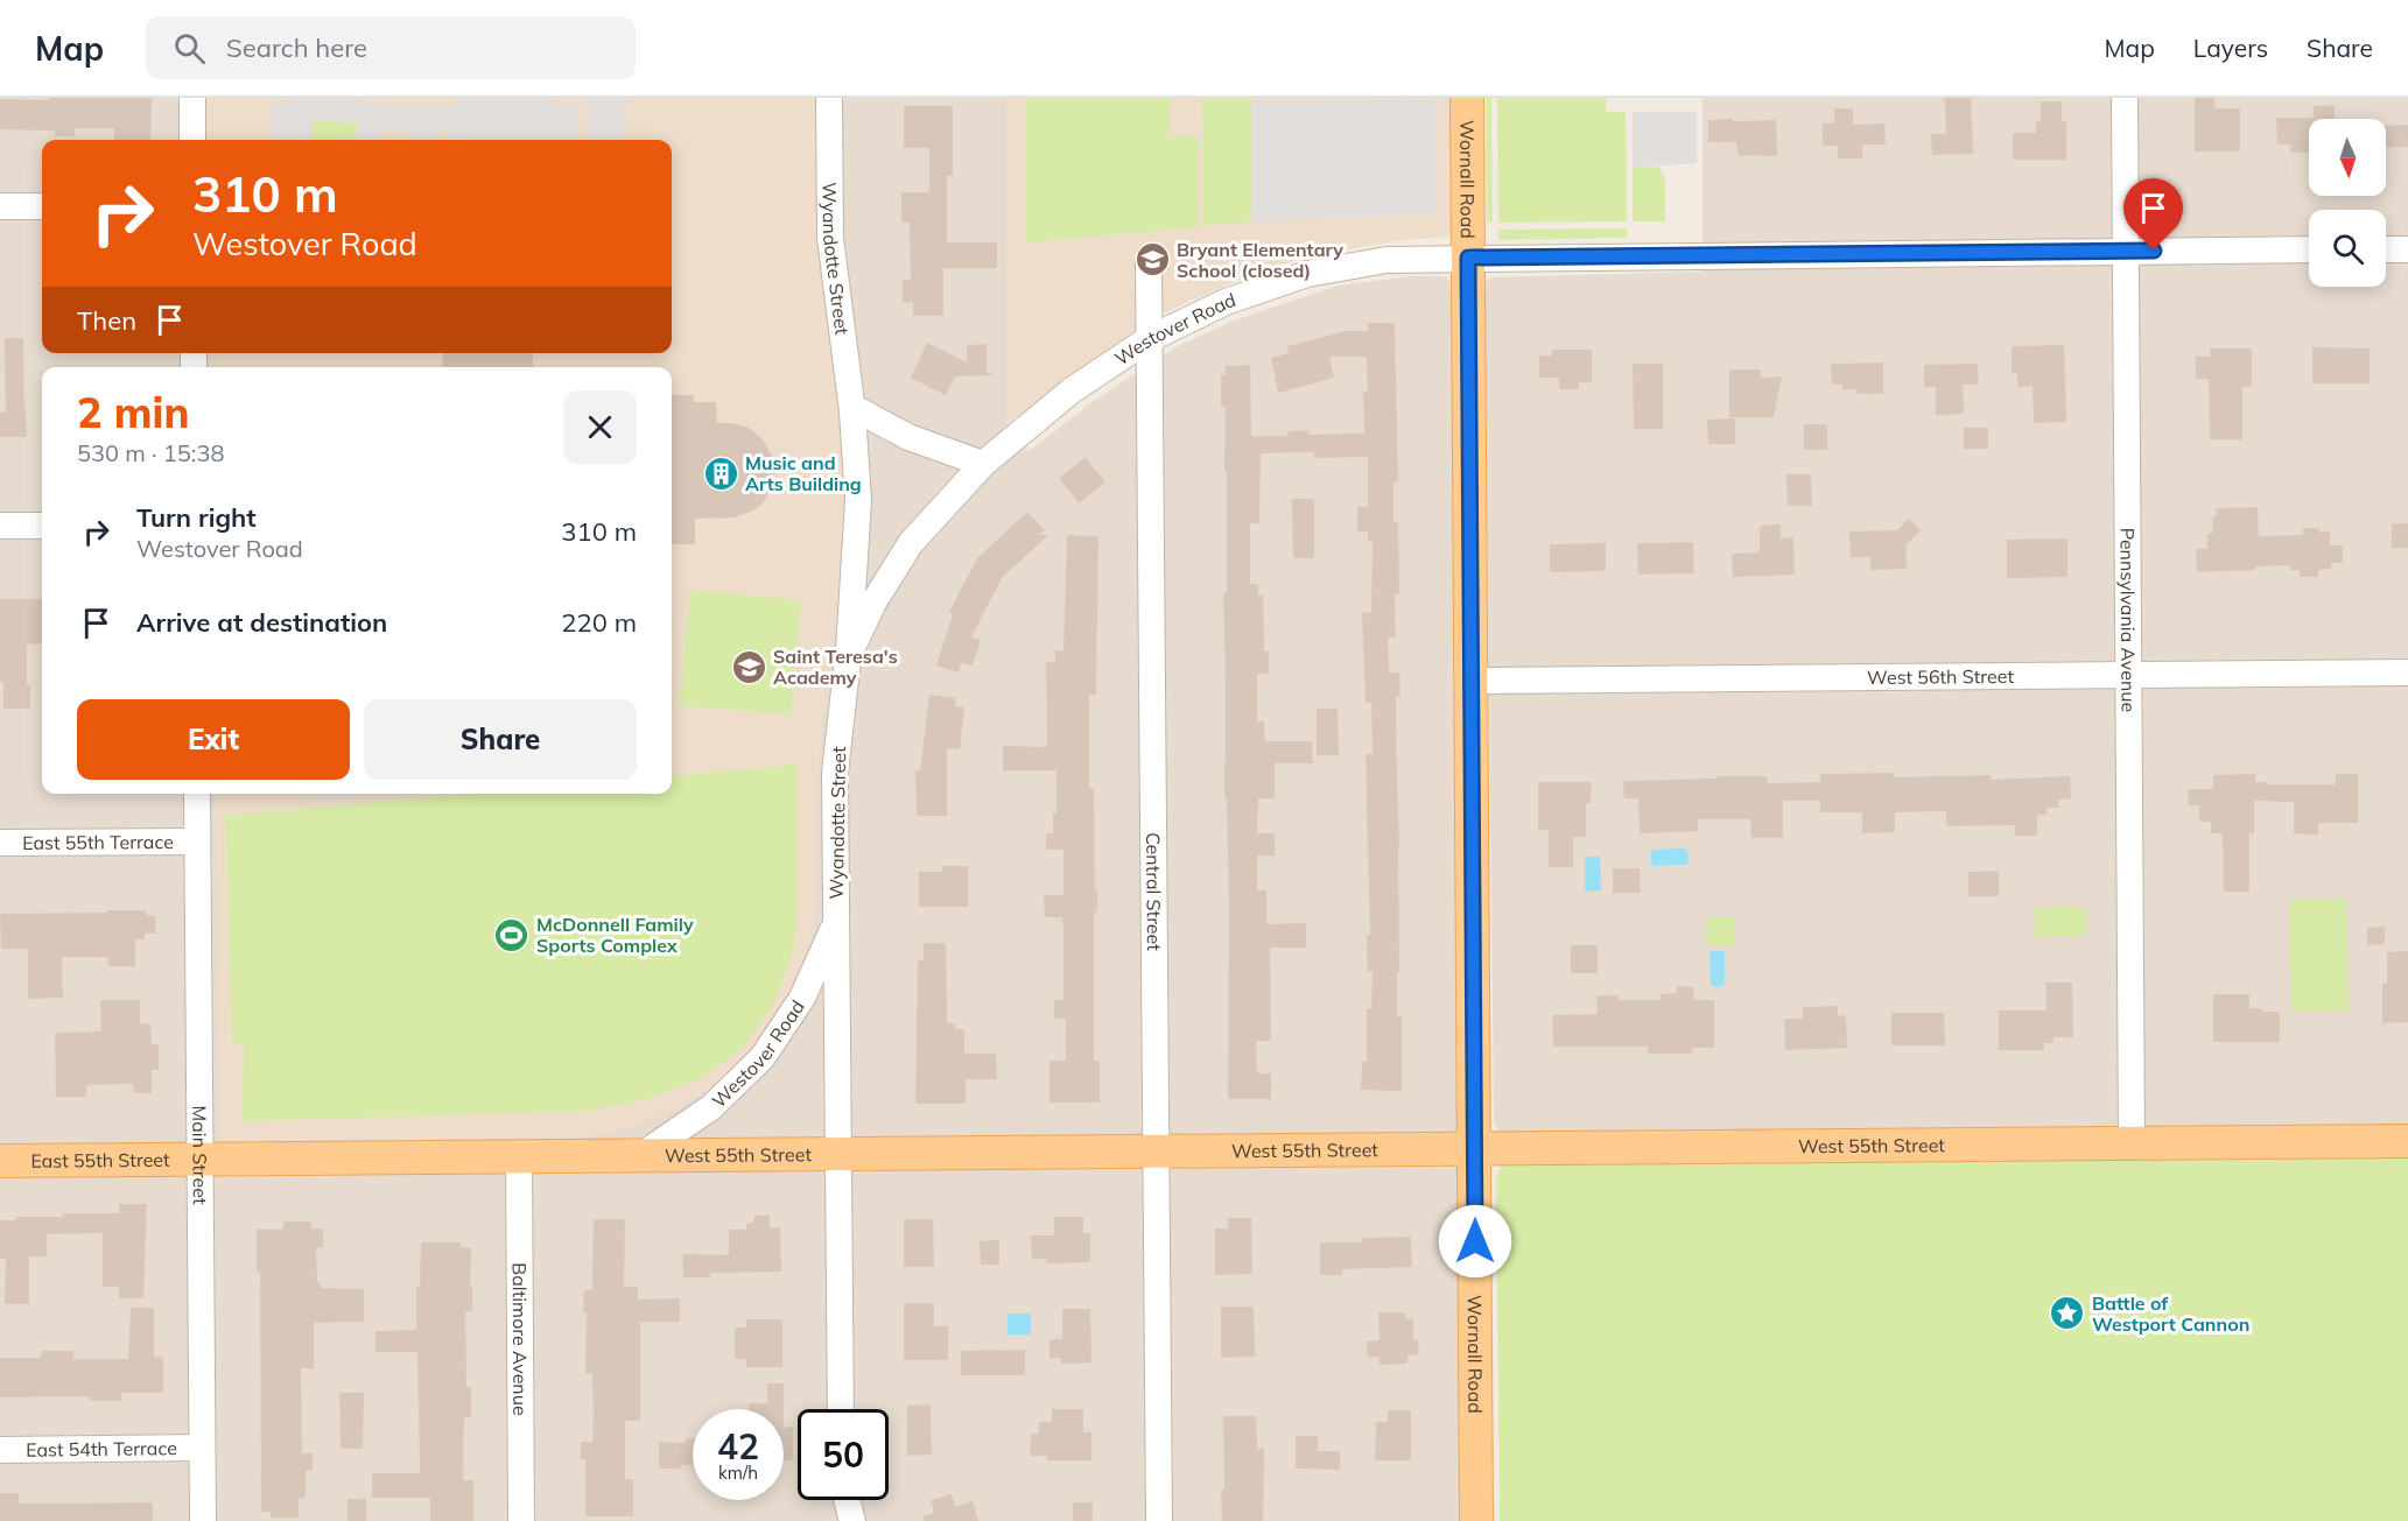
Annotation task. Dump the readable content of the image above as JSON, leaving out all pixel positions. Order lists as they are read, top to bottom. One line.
{"streets":{"main road":["Wornall Road","West 55th Street","East 55th Street"],"street":["Wyandotte Street","Westover Road","Pennsylvania Avenue","West 56th Street","East 55th Terrace","Central Street","Main Street","Baltimore Avenue","East 54th Terrace"]},"crossings":[["Wornall Road","Westover Road"],["Wornall Road","West 56th Street"],["Wornall Road","West 55th Street"],["Wyandotte Street","Westover Road"],["Wyandotte Street","West 55th Street"],["Westover Road","Pennsylvania Avenue"],["Westover Road","Central Street"],["Westover Road","West 55th Street"],["Pennsylvania Avenue","West 56th Street"],["Pennsylvania Avenue","West 55th Street"],["East 55th Terrace","Main Street"],["Central Street","West 55th Street"],["West 55th Street","Main Street"],["West 55th Street","East 55th Street"],["West 55th Street","Baltimore Avenue"],["Main Street","East 55th Street"],["Main Street","East 54th Terrace"]],"places":{"school or university":["Bryant Elementary School (closed)","Saint Teresa's Academy"],"building":["Music and Arts Building"],"sports":["McDonnell Family Sports Complex"],"place":["Battle of Westport Cannon"]},"north":"bottom","page":{"header":"Map","search":"Search here","nav":["Map","Layers","Share"],"turn":["310 m","Westover Road"],"then":"Then","heading":["2 min","530 m · 15:38"],"list":[{"name":"Turn right","note":"Westover Road","value":"310 m"},{"name":"Arrive at destination","value":"220 m"}],"buttons":["Exit","Share"],"speed":"42 km/h","limit":"50"}}
